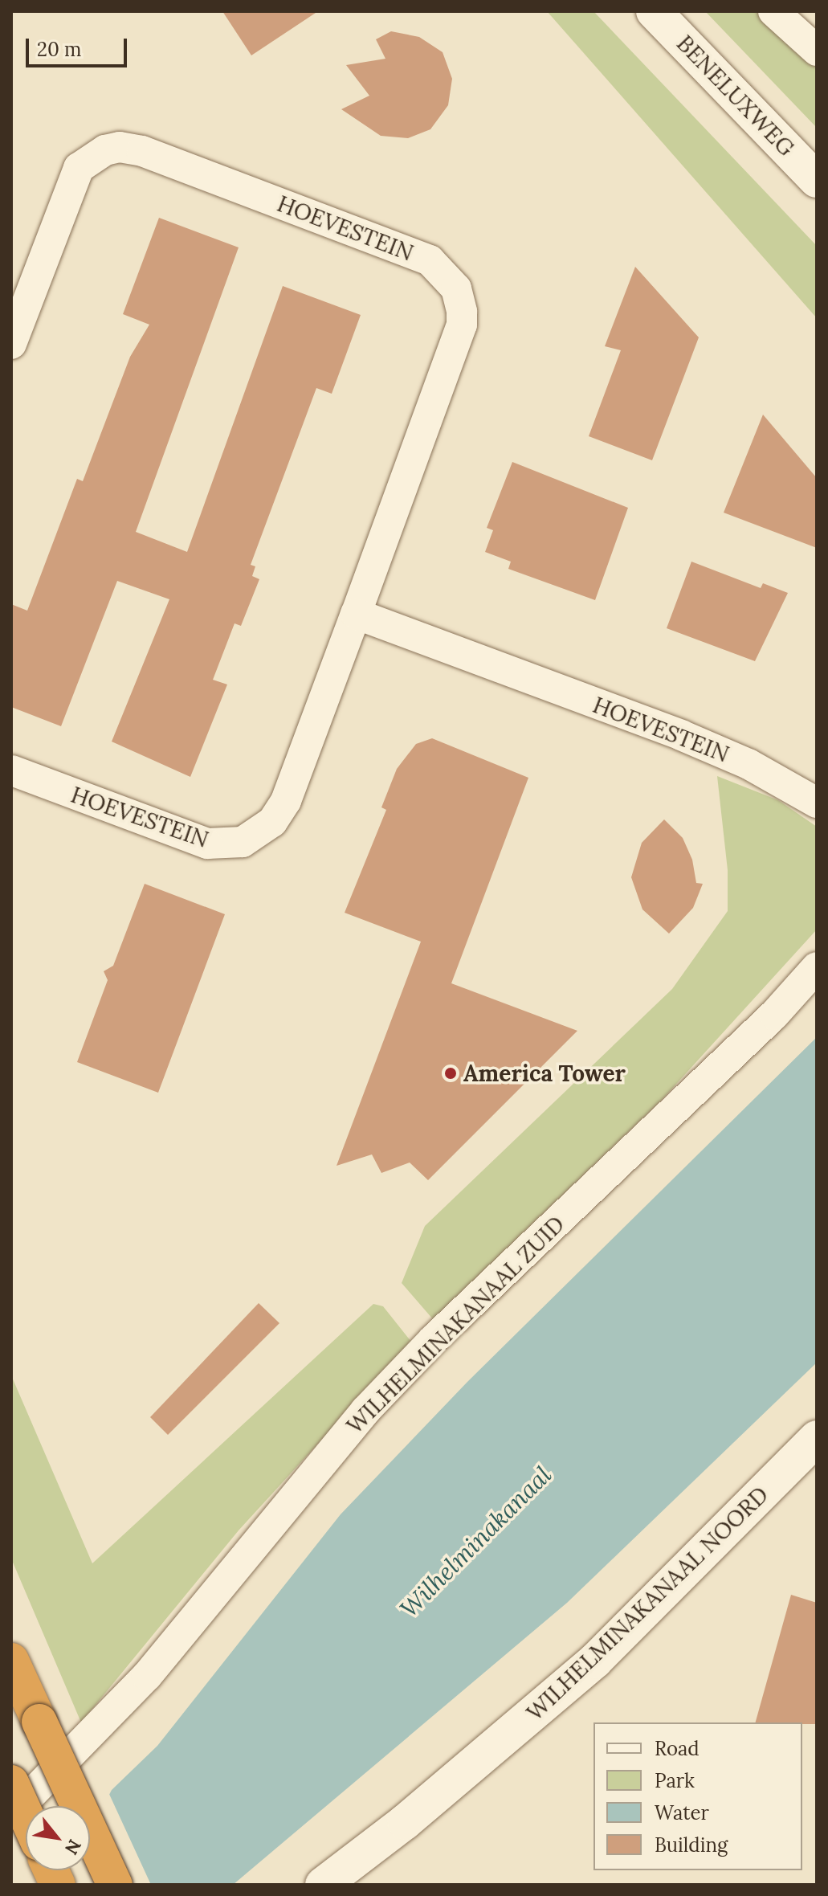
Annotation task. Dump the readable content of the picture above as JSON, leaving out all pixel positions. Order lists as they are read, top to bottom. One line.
{"streets":{"street":["BENELUXWEG","HOEVESTEIN","WILHELMINAKANAAL ZUID","WILHELMINAKANAAL NOORD"]},"water":["Wilhelminakanaal"],"places":["America Tower"],"legend":["Road","Park","Water","Building"],"scale_bar":"20 m","north":"bottom right"}
